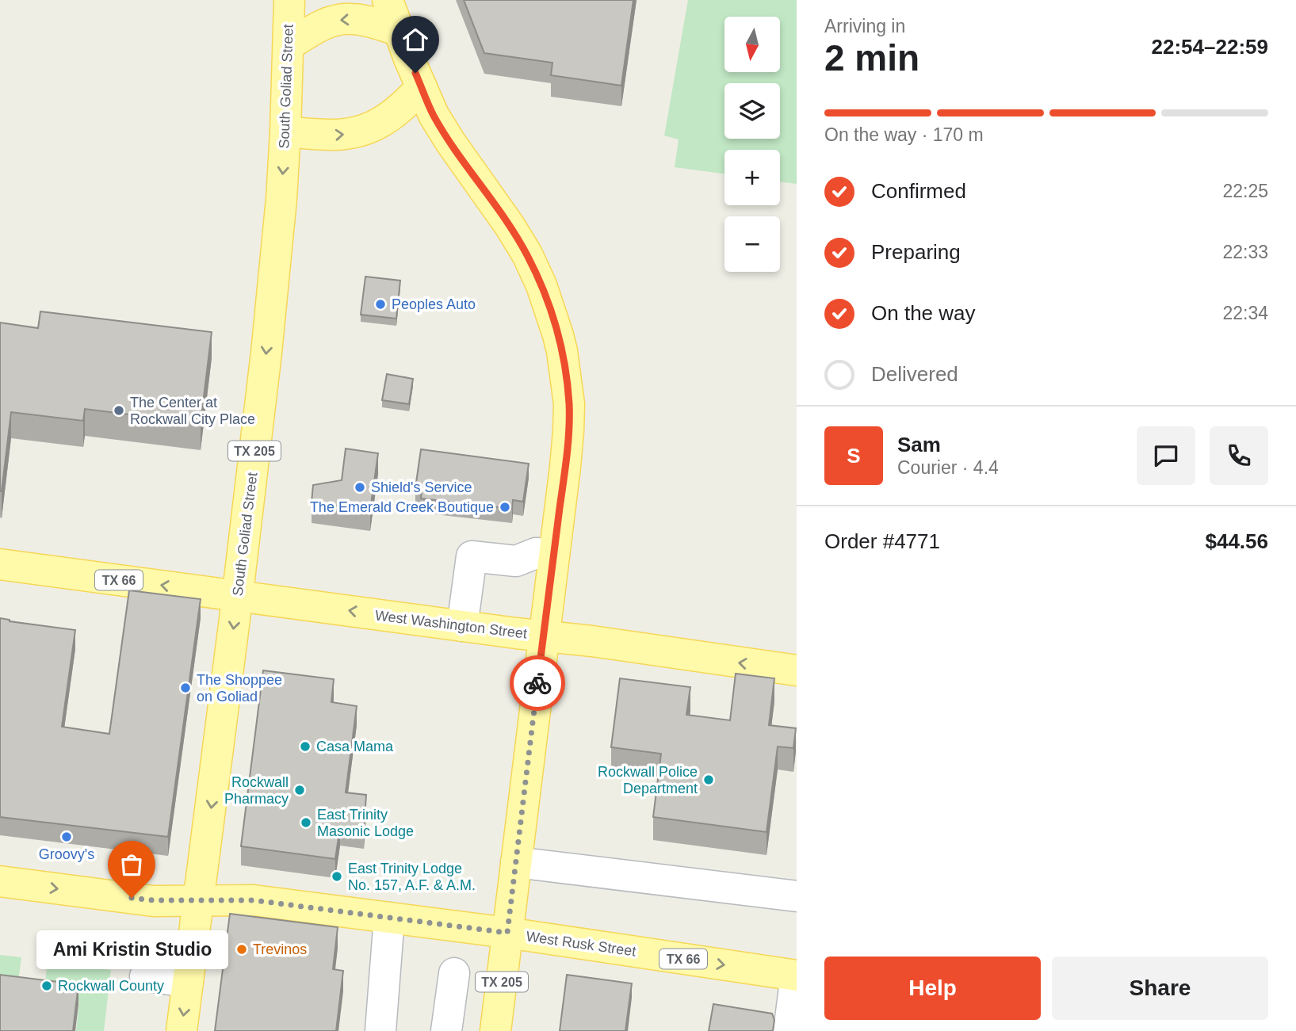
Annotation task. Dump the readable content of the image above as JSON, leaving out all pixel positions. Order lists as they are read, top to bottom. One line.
{"streets":{"main road":["South Goliad Street","TX 205","TX 66","West Washington Street","West Rusk Street"]},"crossings":[["South Goliad Street","TX 205"],["South Goliad Street","TX 66"],["South Goliad Street","West Washington Street"],["South Goliad Street","West Rusk Street"],["TX 205","TX 66"],["TX 205","West Washington Street"],["TX 205","West Rusk Street"],["TX 66","West Washington Street"],["TX 66","West Rusk Street"]],"one_way":["South Goliad Street","West Washington Street","West Rusk Street"],"places":["Peoples Auto","The Center at Rockwall City Place","Shield's Service","The Emerald Creek Boutique","The Shoppee on Goliad","Casa Mama","Rockwall Police Department","Rockwall Pharmacy","East Trinity Masonic Lodge","Groovy's","East Trinity Lodge No. 157, A.F. & A.M.","Ami Kristin Studio","Trevinos","Rockwall County"],"north":"bottom","page":{"heading":["2 min","Arriving in","22:54–22:59"],"panel":["Sam","Courier · 4.4","Order #4771","$44.56"],"map_buttons":["+","−"],"bar":"On the way · 170 m","list":[["Confirmed","22:25"],["Preparing","22:33"],["On the way","22:34"],"Delivered"],"round":"S","bubble":"Ami Kristin Studio","buttons":["Help","Share"]}}
